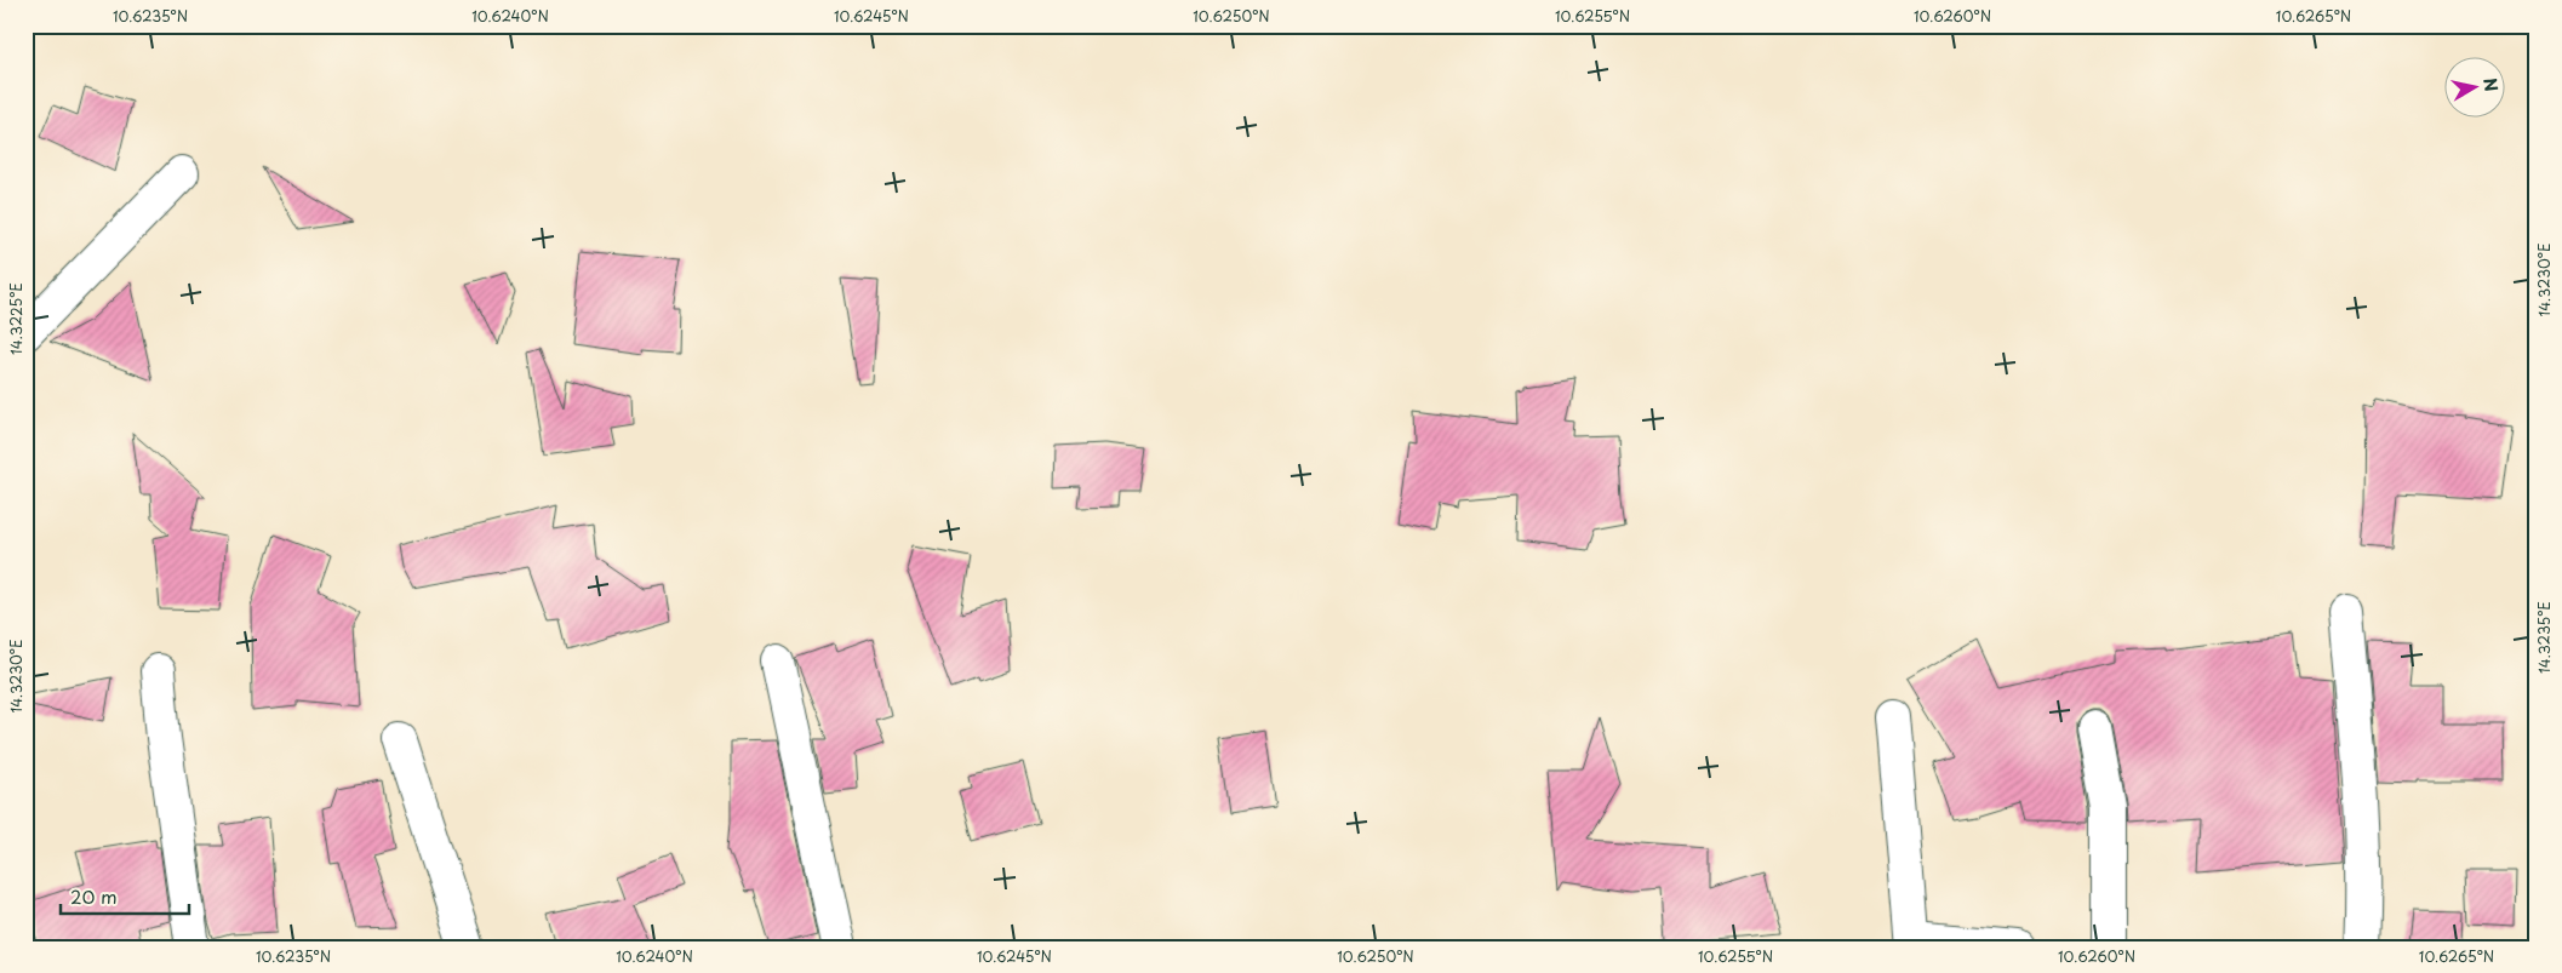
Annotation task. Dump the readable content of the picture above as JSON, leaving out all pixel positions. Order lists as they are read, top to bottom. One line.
{"scale_bar":"20 m","north":"right","coordinates":["10.6235°N","10.6240°N","10.6245°N","10.6250°N","10.6255°N","10.6260°N","10.6265°N","14.3230°E","14.3225°E","14.3235°E"]}
